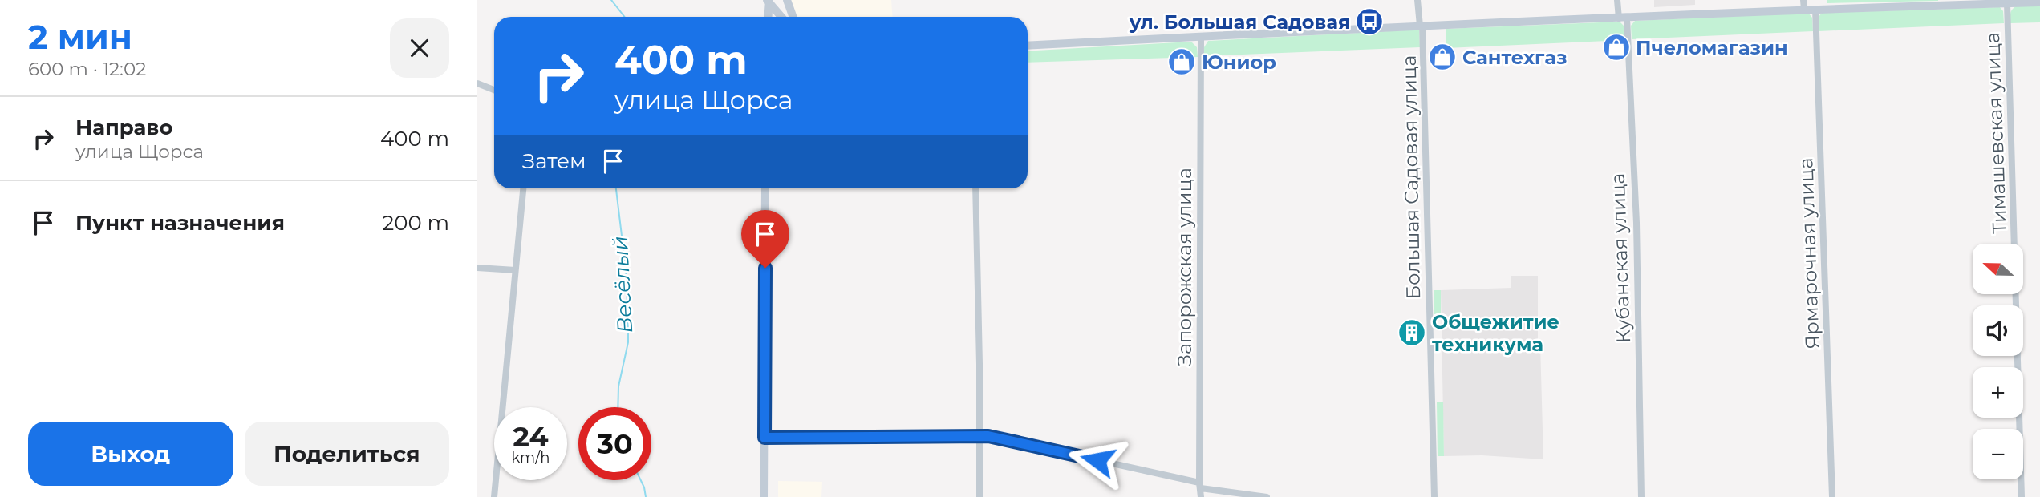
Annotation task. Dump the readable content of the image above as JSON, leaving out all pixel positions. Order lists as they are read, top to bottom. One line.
{"streets":{"street":["Тимашевская улица","Большая Садовая улица","Ярмарочная улица","Кубанская улица","Запорожская улица"]},"water":["Весёлый"],"places":{"bus stop":["ул. Большая Садовая"],"shop":["Пчеломагазин","Сантехгаз","Юниор"],"building":["Общежитие техникума"]},"north":"left","page":{"heading":["2 мин","600 m · 12:02"],"turn":["400 m","улица Щорса"],"list":[{"name":"Направо","note":"улица Щорса","value":"400 m"},{"name":"Пункт назначения","value":"200 m"}],"then":"Затем","map_buttons":["+","−"],"speed":"24 km/h","limit":"30","buttons":["Выход","Поделиться"]}}
